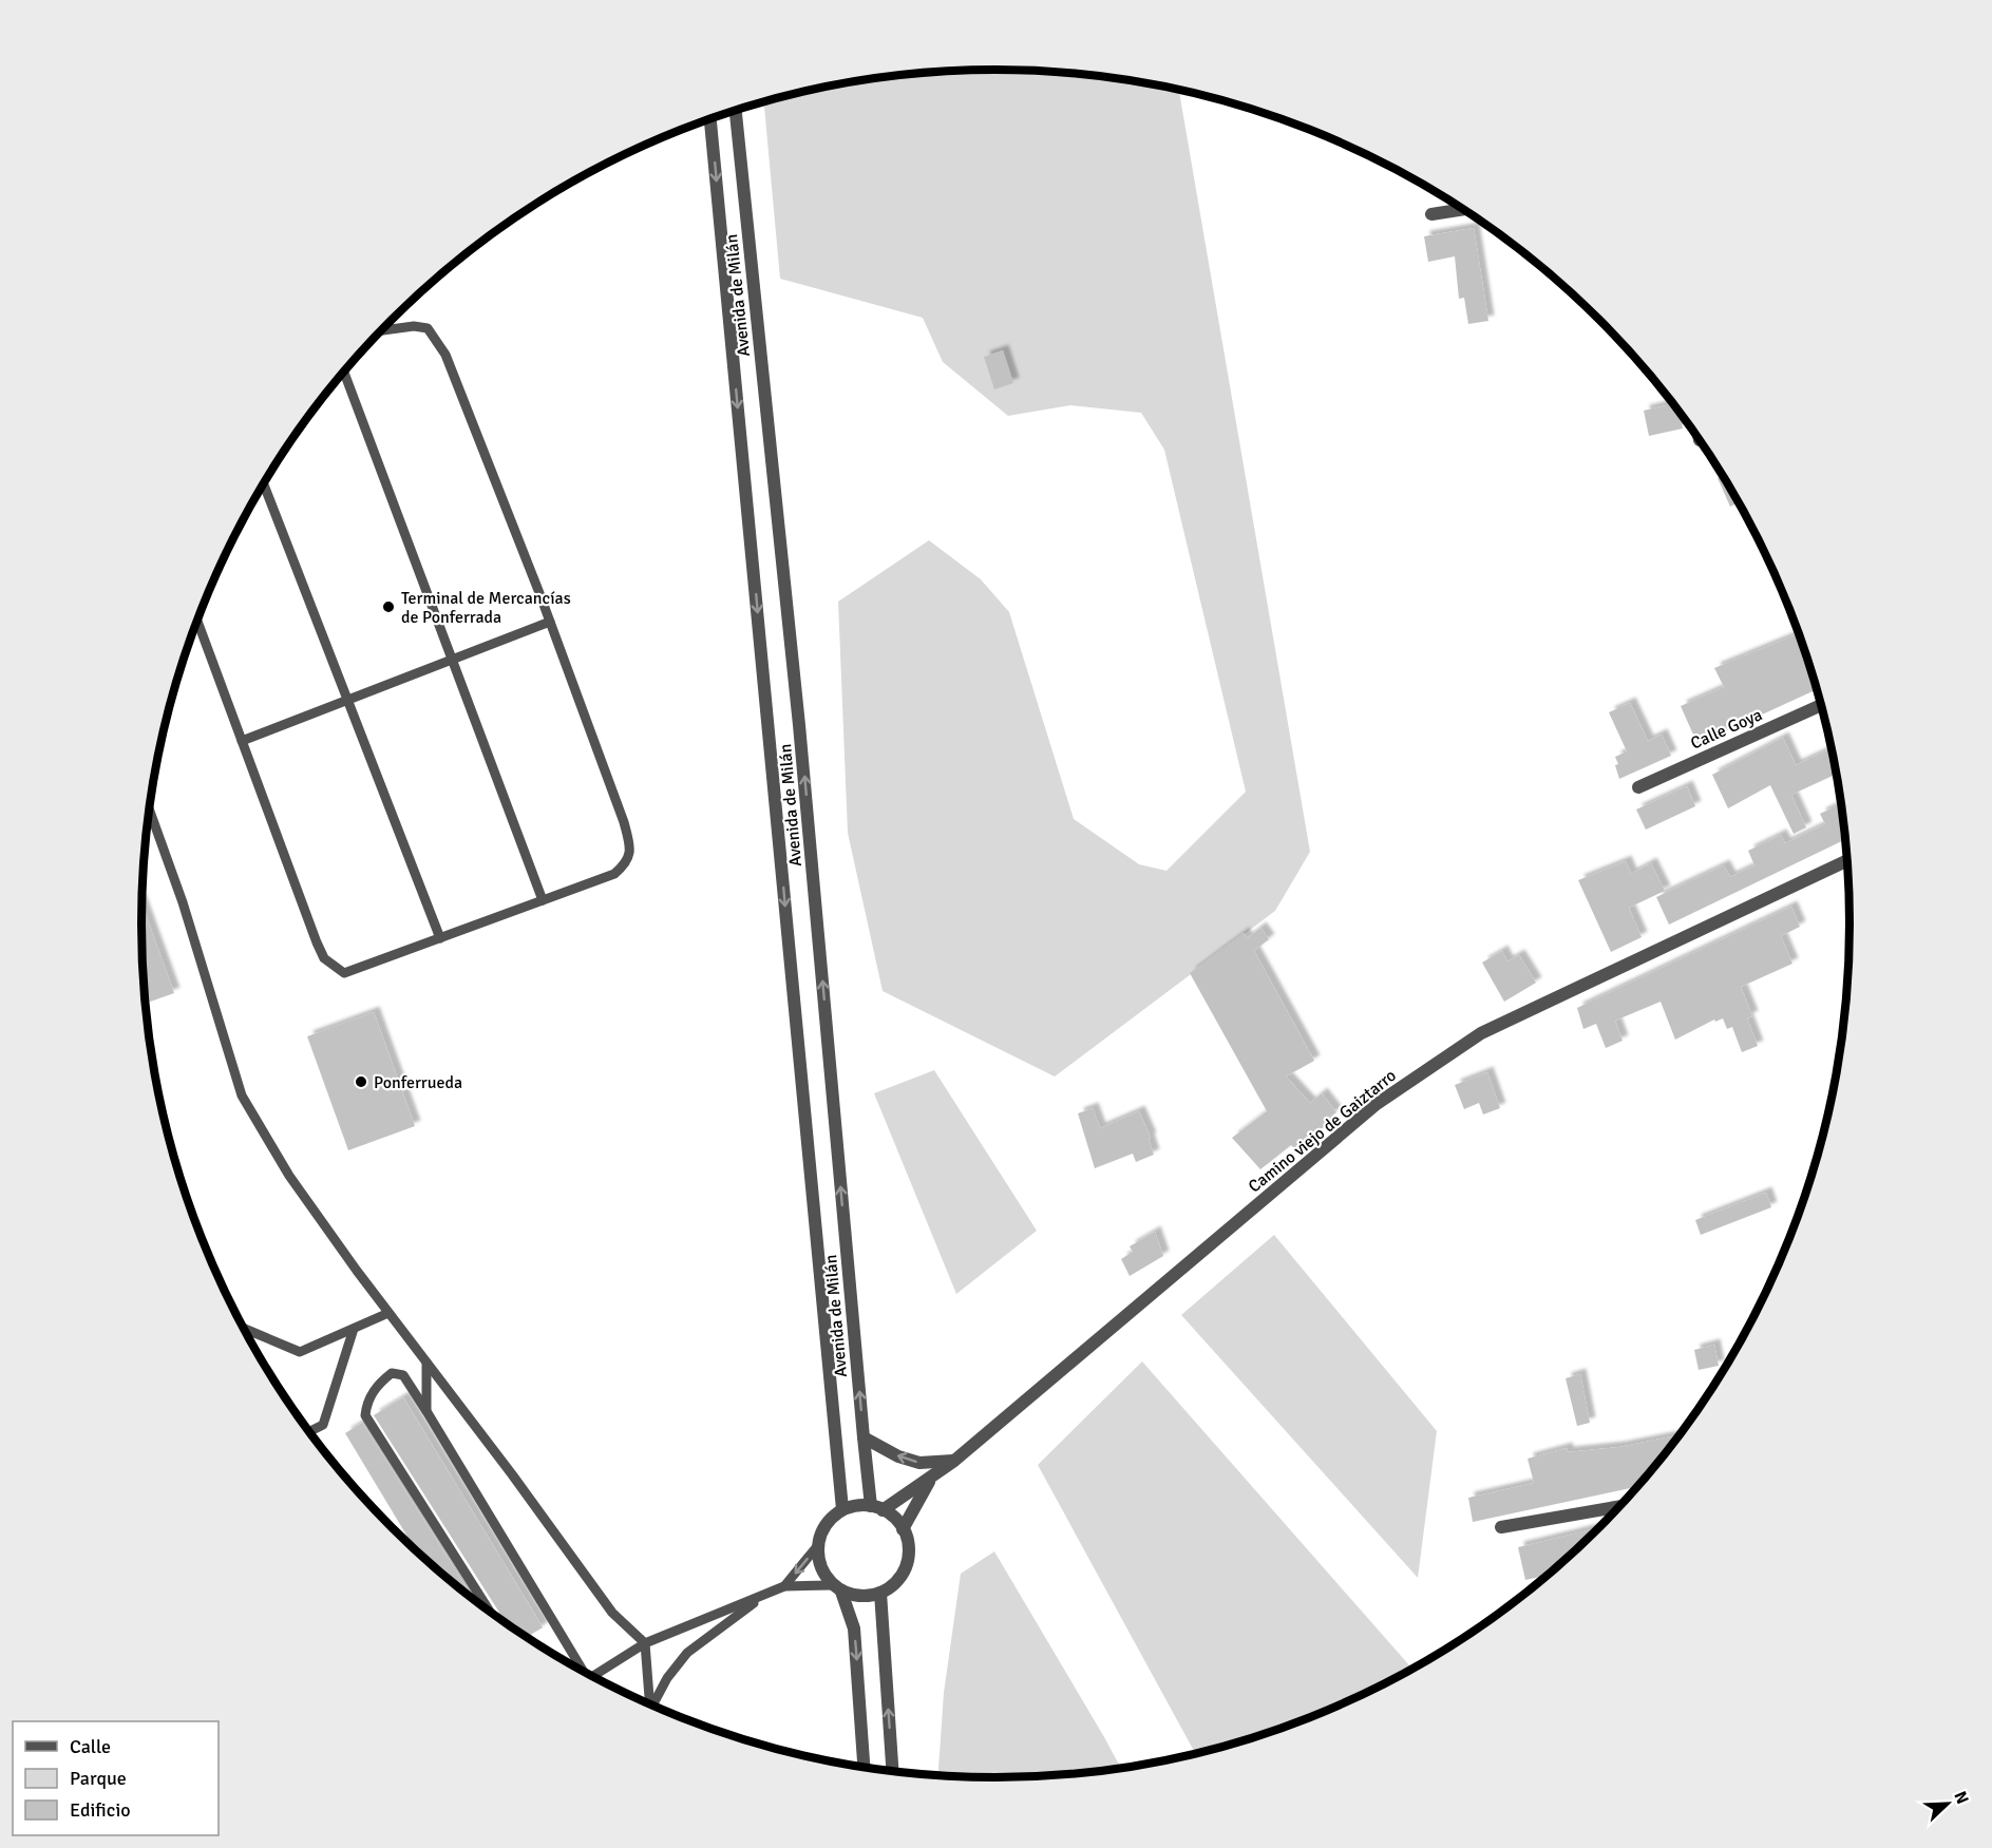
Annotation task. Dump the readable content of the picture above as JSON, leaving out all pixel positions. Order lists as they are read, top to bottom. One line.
{"streets":{"street":["Avenida de Milán","Calle Goya","Camino viejo de Gaiztarro"]},"crossings":[["Avenida de Milán","Camino viejo de Gaiztarro"]],"places":["Terminal de Mercancías de Ponferrada","Ponferrueda"],"legend":["Calle","Parque","Edificio"],"north":"top right"}
